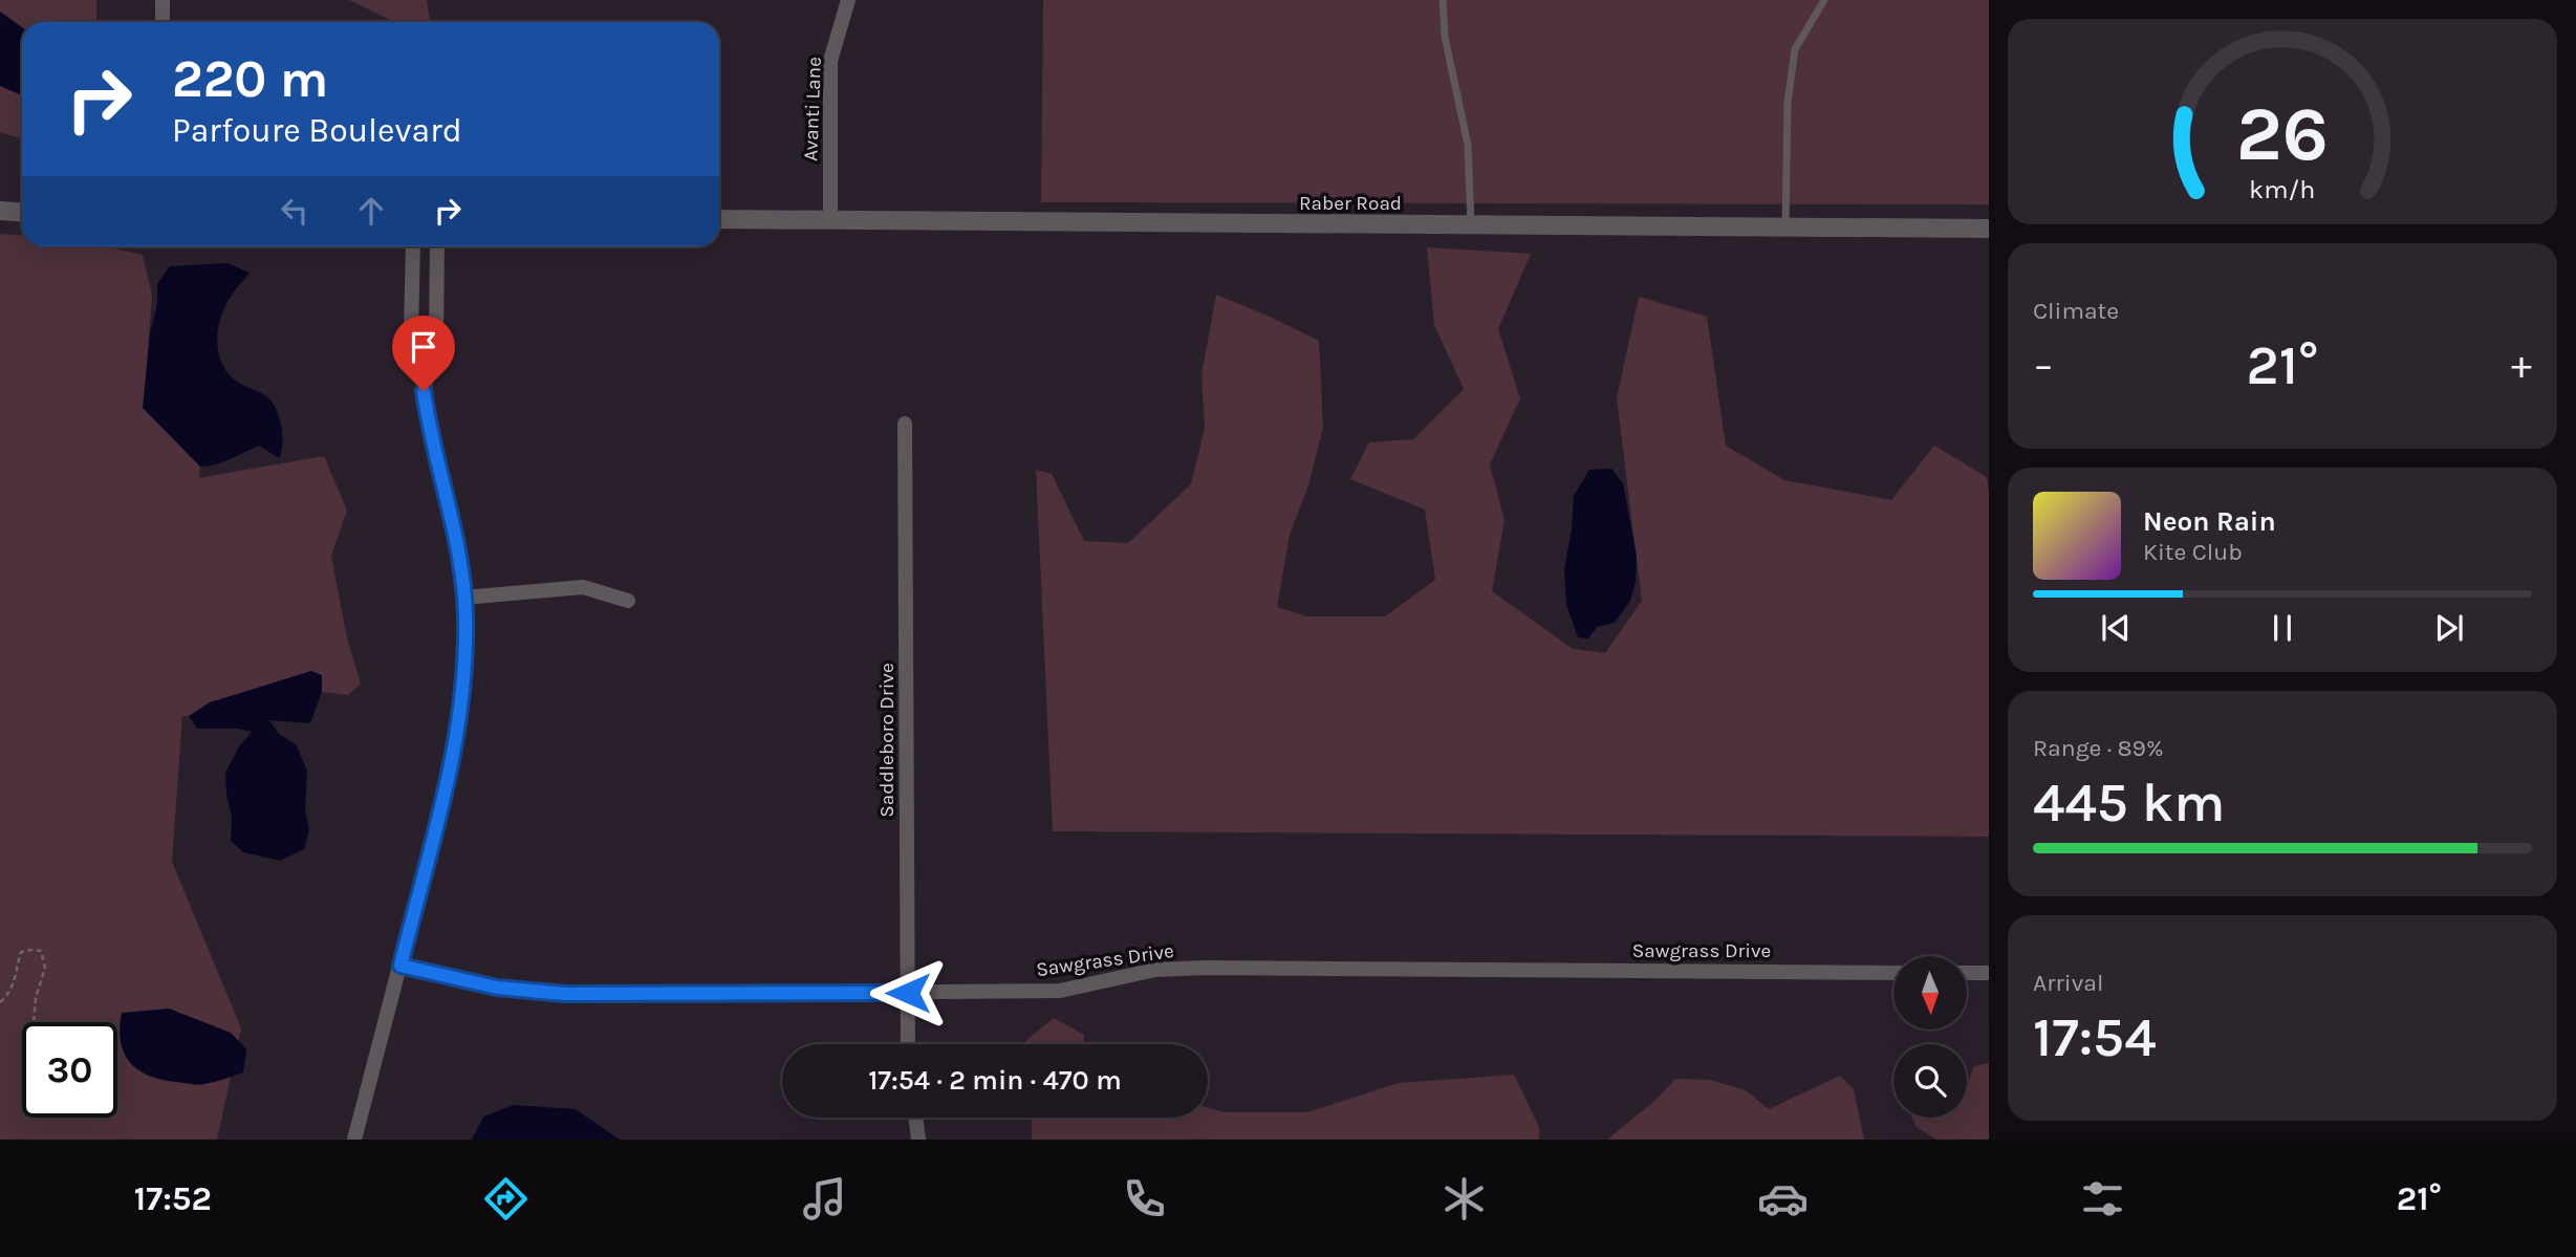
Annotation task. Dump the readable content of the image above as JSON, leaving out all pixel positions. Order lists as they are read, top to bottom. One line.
{"streets":{"street":["Avanti Lane","Raber Road","Saddleboro Drive","Sawgrass Drive"]},"crossings":[["Avanti Lane","Raber Road"],["Saddleboro Drive","Sawgrass Drive"]],"north":"bottom","page":{"turn":["220 m","Parfoure Boulevard"],"tile":["Climate",["Range · 89%","445 km"],["Arrival","17:54"]],"heat":["−","21°","+"],"song":["Neon Rain","Kite Club"],"limit":"30","trip":"17:54 · 2 min · 470 m","tabs":["17:52","21°"],"gauge":["26","km/h"]}}
